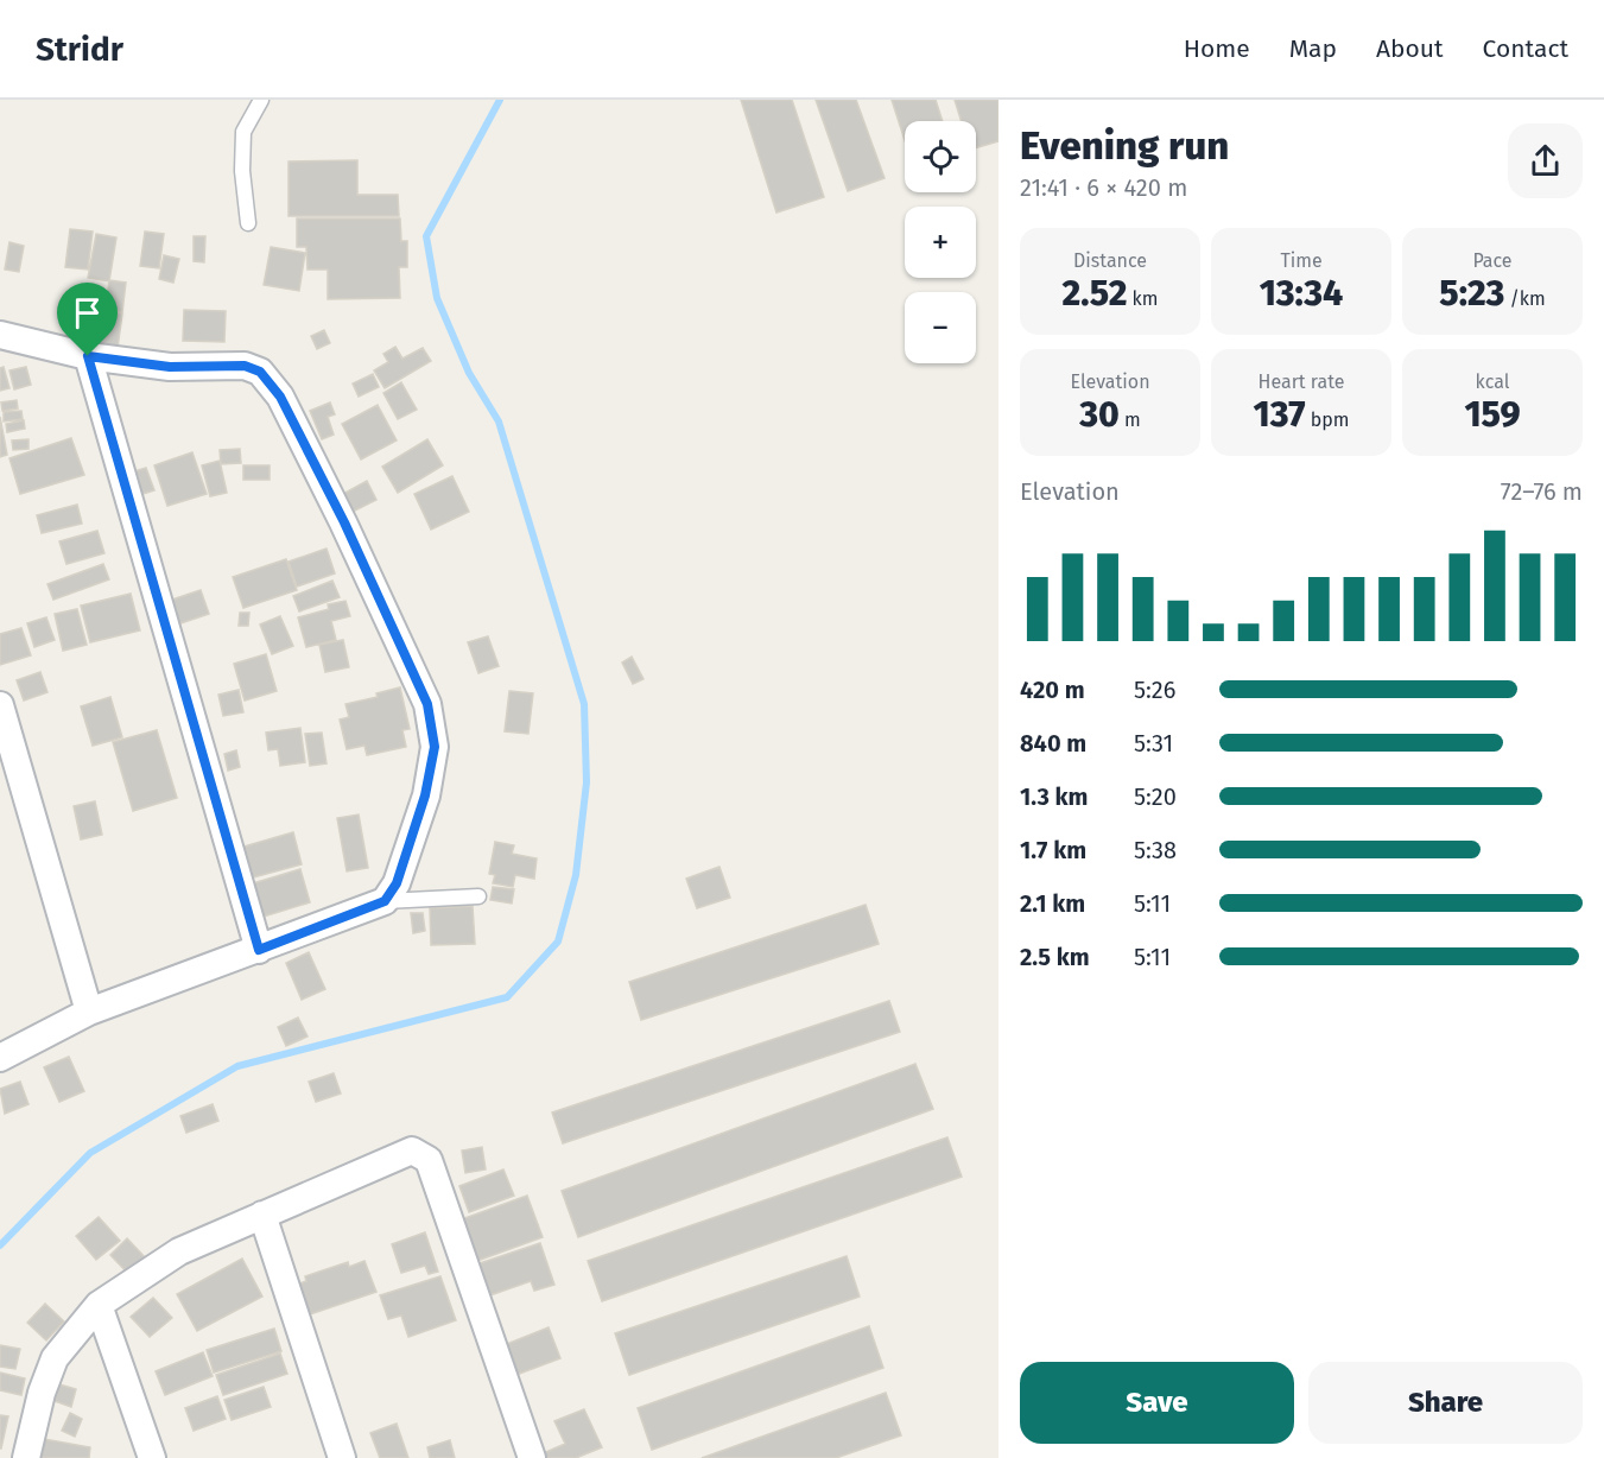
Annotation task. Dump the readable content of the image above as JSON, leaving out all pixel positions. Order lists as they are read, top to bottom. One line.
{"page":{"header":"Stridr","nav":["Home","Map","About","Contact"],"heading":["Evening run","21:41 · 6 × 420 m"],"map_buttons":["+","−"],"stats":[["Distance","2.52 km"],["Time","13:34"],["Pace","5:23 /km"],["Elevation","30 m"],["Heart rate","137 bpm"],["kcal","159"]],"chart":["Elevation","72–76 m"],"list":[{"name":"420 m","note":"5:26"},{"name":"840 m","note":"5:31"},{"name":"1.3 km","note":"5:20"},{"name":"1.7 km","note":"5:38"},{"name":"2.1 km","note":"5:11"},{"name":"2.5 km","note":"5:11"}],"buttons":["Save","Share"]}}
